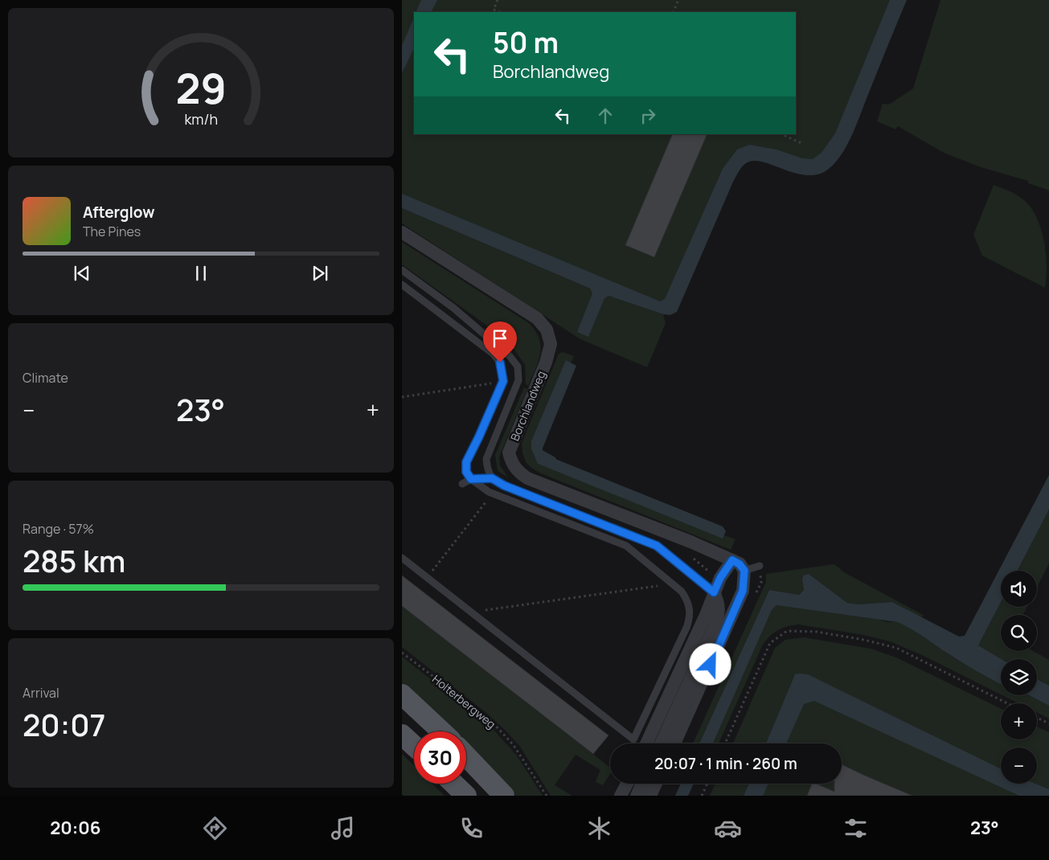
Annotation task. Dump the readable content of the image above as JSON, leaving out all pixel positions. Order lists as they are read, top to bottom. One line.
{"streets":{"street":["Borchlandweg"],"path":["Holterbergweg"]},"page":{"turn":["50 m","Borchlandweg"],"song":["Afterglow","The Pines"],"tile":["Climate",["Range · 57%","285 km"],["Arrival","20:07"]],"heat":["−","23°","+"],"map_buttons":["+","−"],"limit":"30","trip":"20:07 · 1 min · 260 m","tabs":["20:06","23°"],"gauge":["29","km/h"]}}
